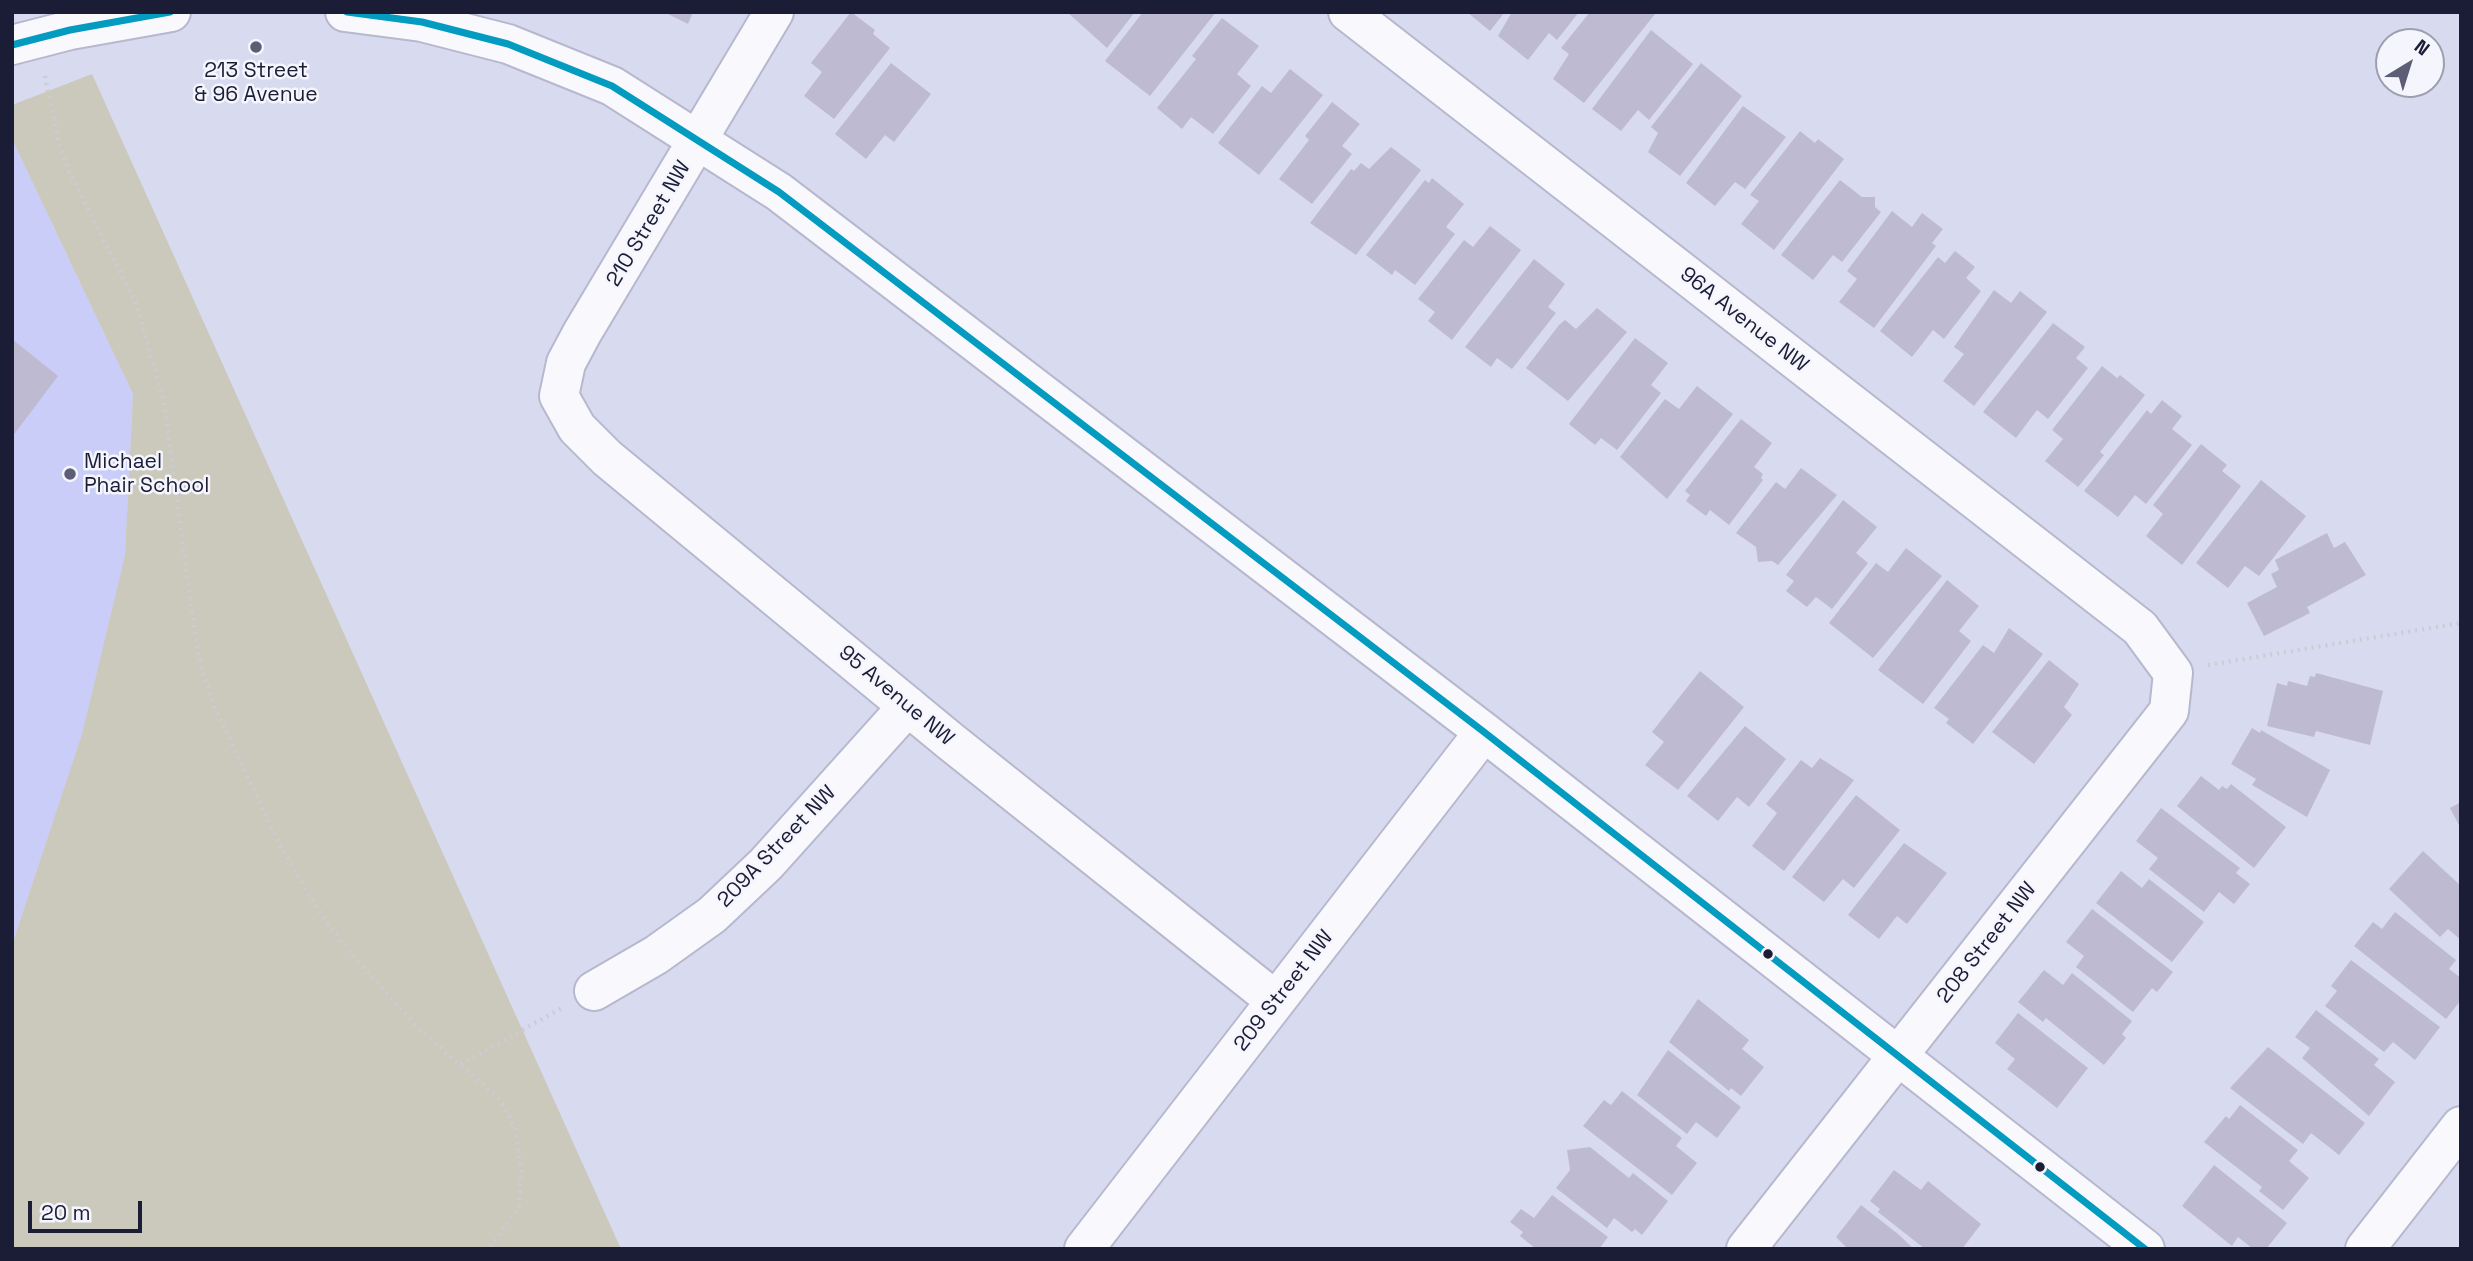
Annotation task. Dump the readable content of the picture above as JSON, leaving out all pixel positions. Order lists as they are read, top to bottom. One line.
{"streets":{"street":["210 Street NW","96A Avenue NW","95 Avenue NW","209A Street NW","208 Street NW","209 Street NW"]},"crossings":[["210 Street NW","95 Avenue NW"],["96A Avenue NW","208 Street NW"],["95 Avenue NW","209A Street NW"],["95 Avenue NW","209 Street NW"]],"places":["213 Street & 96 Avenue","Michael Phair School"],"scale_bar":"20 m","north":"top right"}
